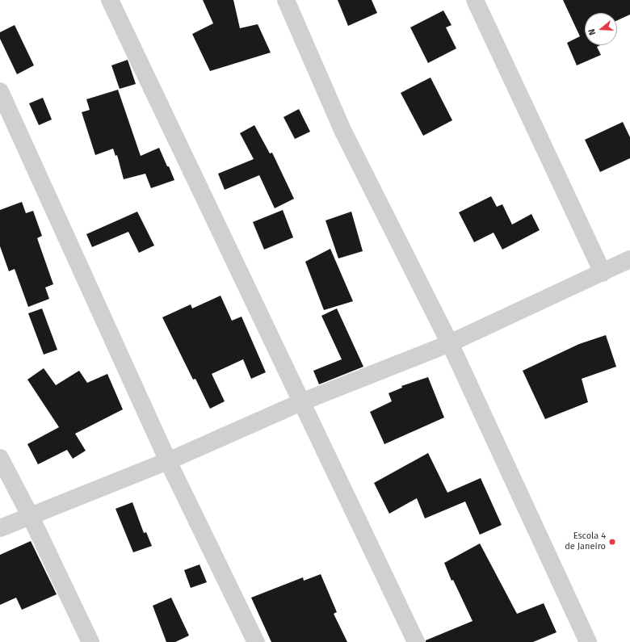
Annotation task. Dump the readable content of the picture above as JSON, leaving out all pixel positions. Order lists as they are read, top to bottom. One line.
{"places":["Escola 4 de Janeiro"],"north":"left"}
